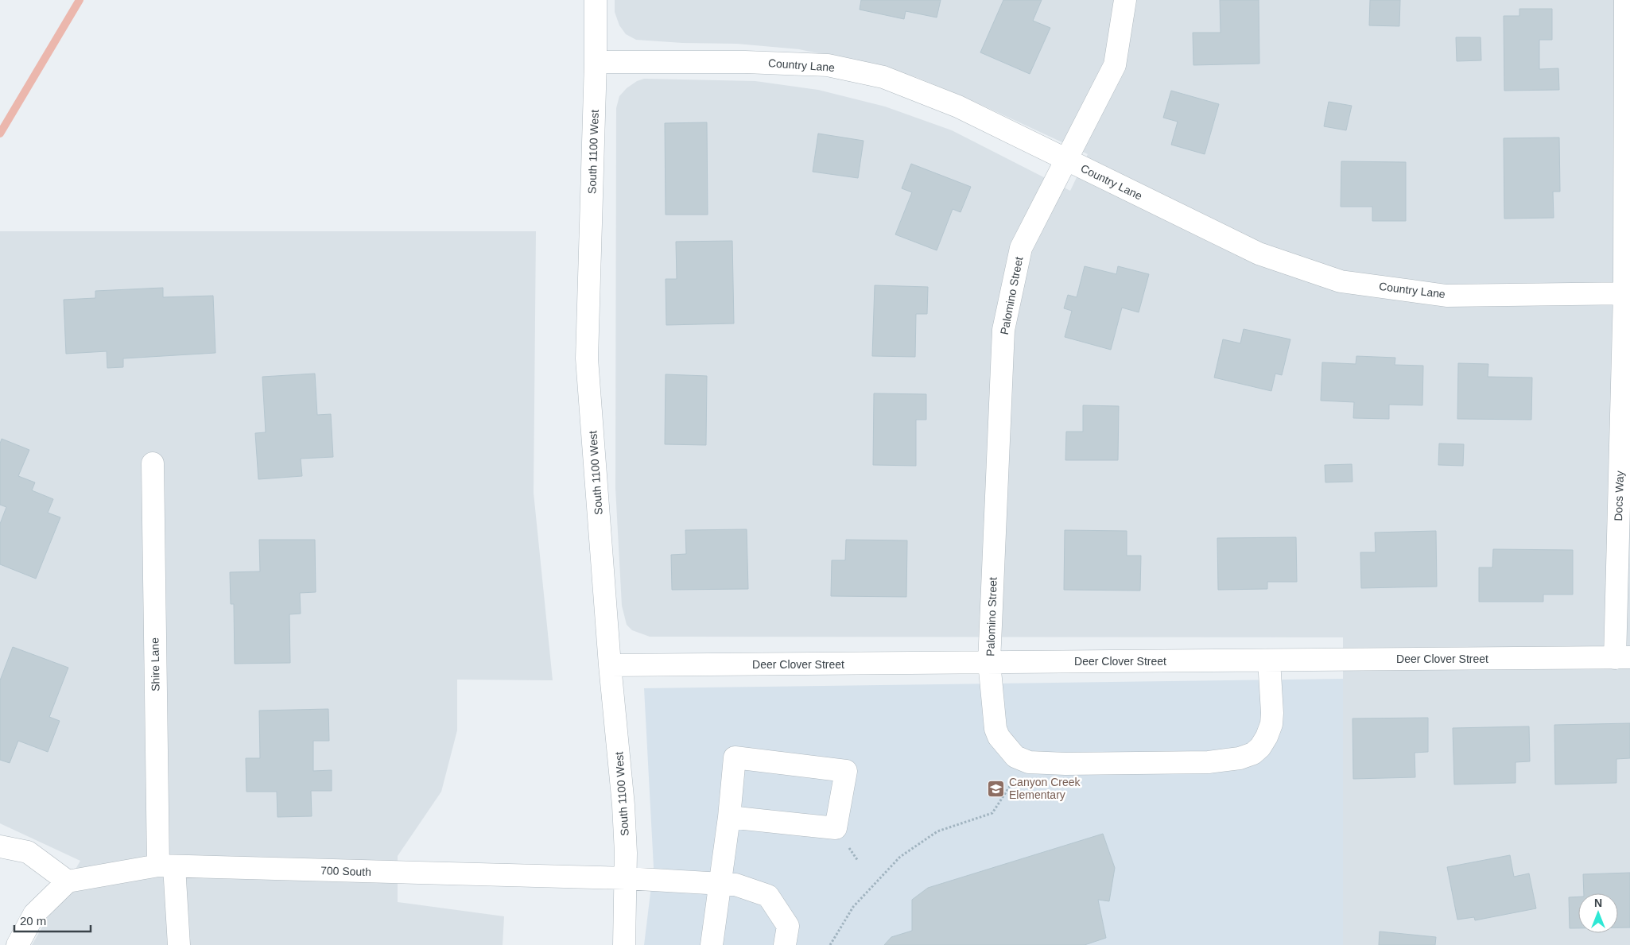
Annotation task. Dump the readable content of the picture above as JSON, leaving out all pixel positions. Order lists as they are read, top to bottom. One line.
{"streets":{"street":["Country Lane","South 1100 West","Palomino Street","Docs Way","Deer Clover Street","Shire Lane","700 South"]},"crossings":[["Country Lane","South 1100 West"],["Country Lane","Palomino Street"],["Country Lane","Docs Way"],["South 1100 West","Deer Clover Street"],["South 1100 West","700 South"],["Palomino Street","Deer Clover Street"],["Docs Way","Deer Clover Street"],["Shire Lane","700 South"]],"places":{"school or university":["Canyon Creek Elementary"]},"scale_bar":"20 m","north":"top"}
